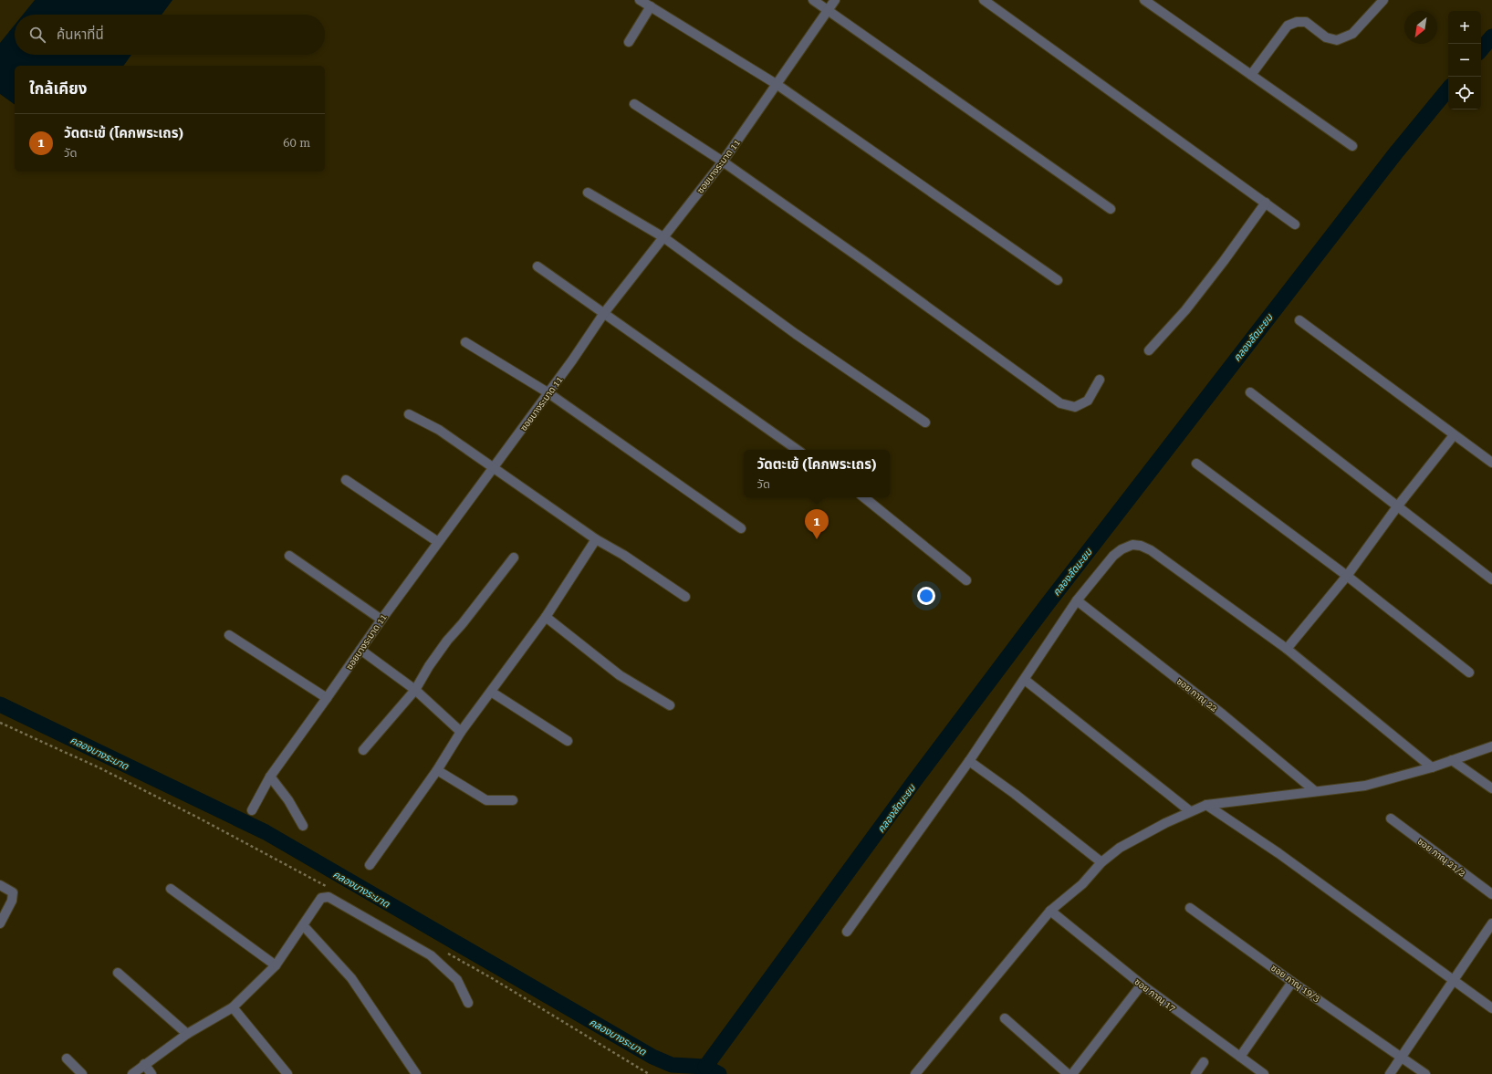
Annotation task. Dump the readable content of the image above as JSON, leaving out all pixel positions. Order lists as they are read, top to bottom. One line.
{"streets":{"street":["ซอยบางระมาด 11","ซอย ภาณุ 22","ซอย ภาณุ 21/2","ซอย ภาณุ 19/3","ซอย ภาณุ 17"]},"water":["คลองลัดมะยม","คลองบางระมาด"],"north":"bottom left","page":{"map_buttons":["+","−"],"search":"ค้นหาที่นี่","heading":"ใกล้เคียง","list":[{"mark":"1","name":"วัดตะเข้ (โคกพระเถร)","note":"วัด","value":"60 m"}],"popup":["วัดตะเข้ (โคกพระเถร)","วัด"],"pins":"1"}}
